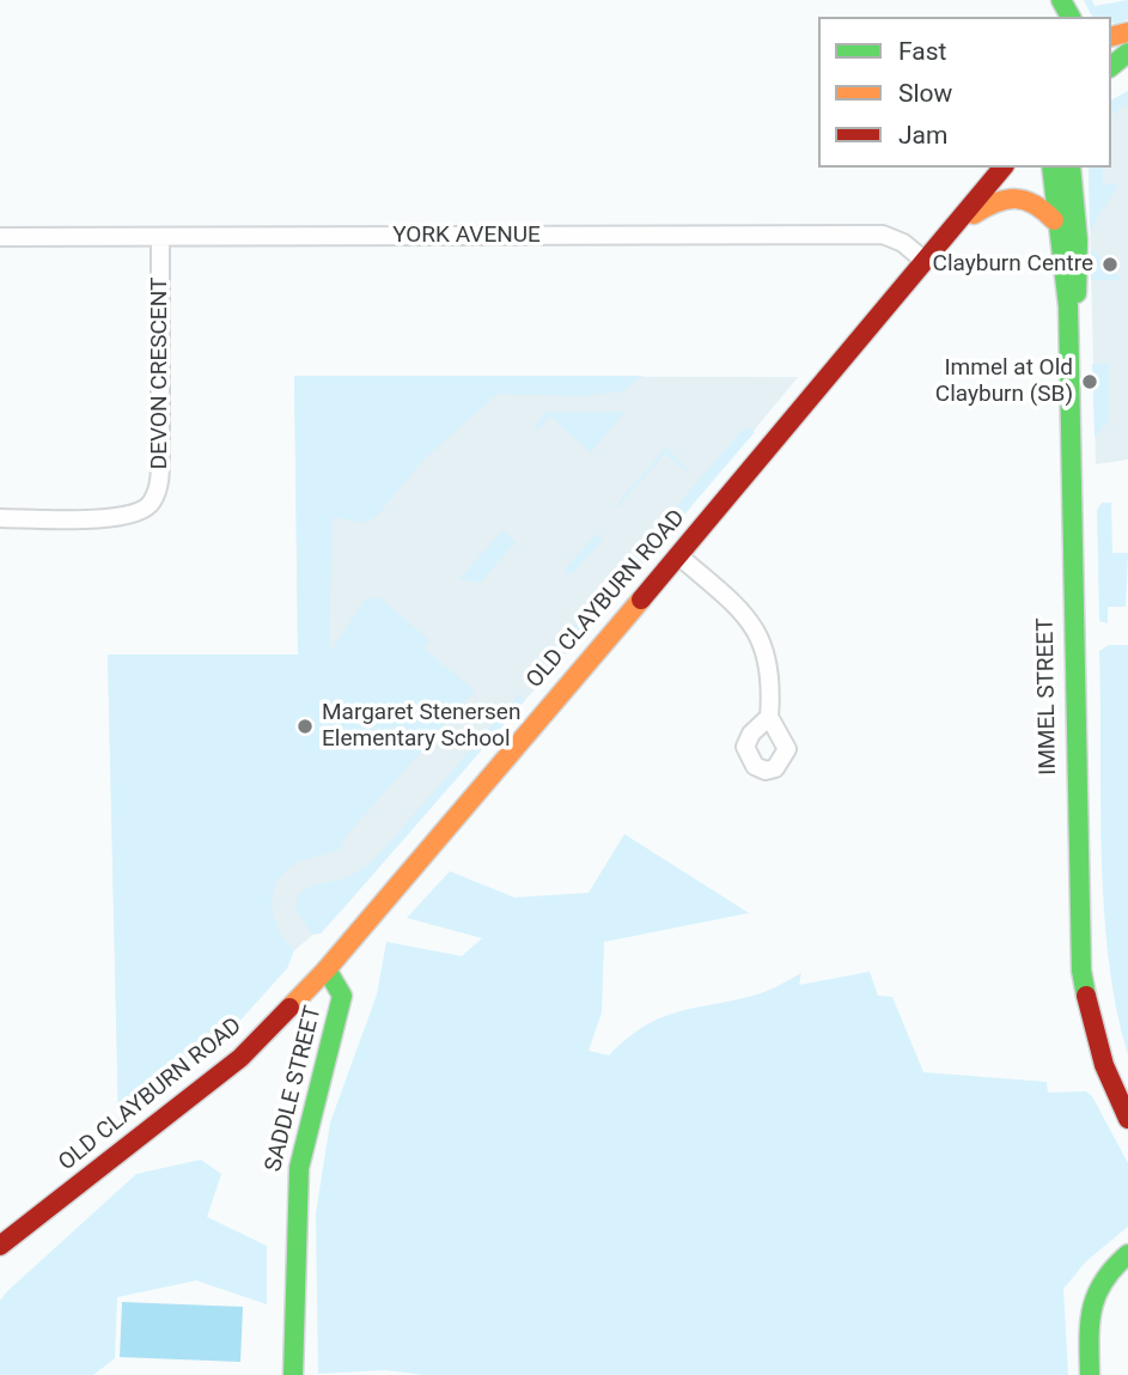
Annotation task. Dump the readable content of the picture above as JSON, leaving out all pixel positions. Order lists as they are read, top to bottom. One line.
{"streets":{"main road":["OLD CLAYBURN ROAD","IMMEL STREET","SADDLE STREET"],"street":["YORK AVENUE","DEVON CRESCENT"]},"crossings":[["YORK AVENUE","DEVON CRESCENT"],["YORK AVENUE","OLD CLAYBURN ROAD"],["OLD CLAYBURN ROAD","SADDLE STREET"]],"places":["Clayburn Centre","Immel at Old Clayburn (SB)","Margaret Stenersen Elementary School"],"legend":["Fast","Slow","Jam"]}
